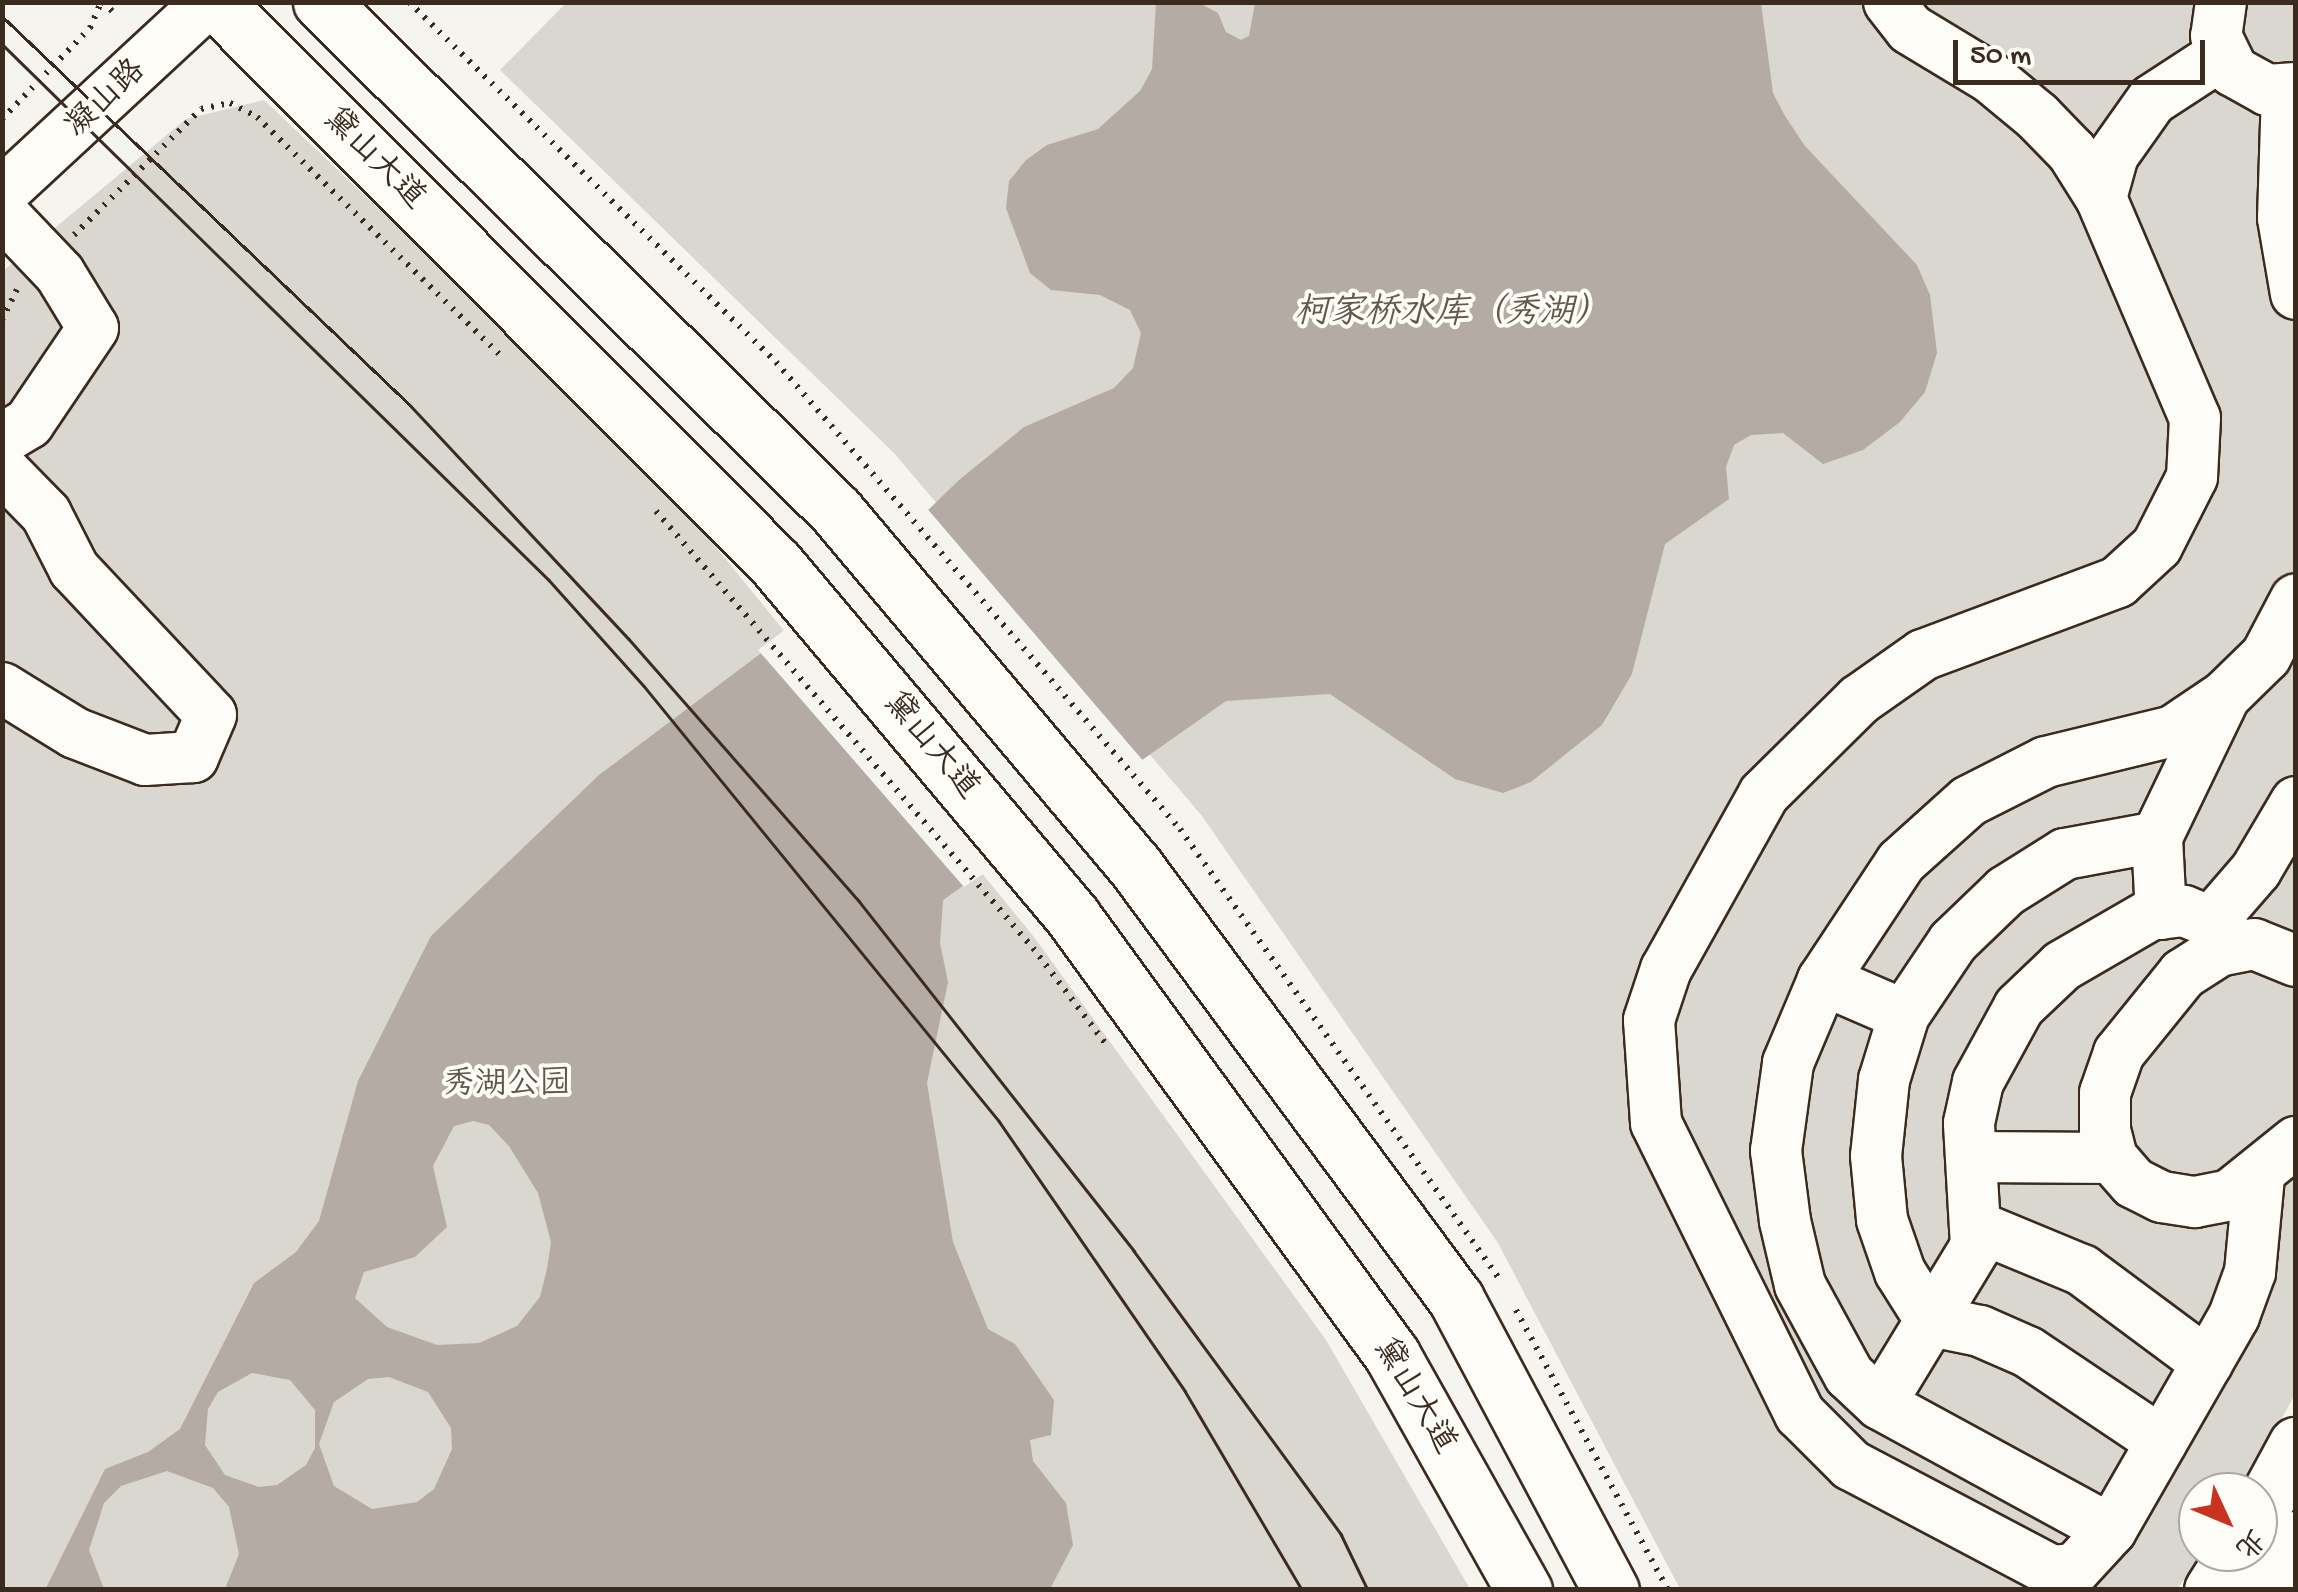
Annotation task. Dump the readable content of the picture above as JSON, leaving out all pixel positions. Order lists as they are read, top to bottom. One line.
{"streets":{"main road":["黛山大道"],"street":["凝山路"]},"water":["柯家桥水库（秀湖）"],"parks":["秀湖公园"],"scale_bar":"50 m","north":"bottom right"}
